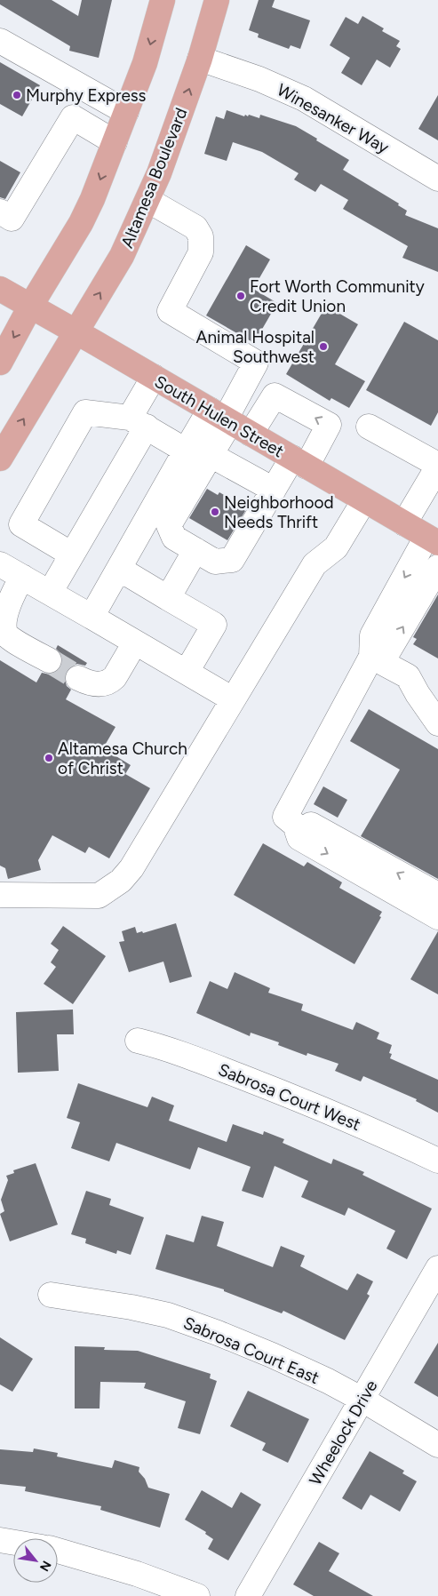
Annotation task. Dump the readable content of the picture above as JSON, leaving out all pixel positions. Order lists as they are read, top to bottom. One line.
{"streets":{"main road":["Altamesa Boulevard","South Hulen Street"],"street":["Winesanker Way","Sabrosa Court West","Sabrosa Court East","Wheelock Drive"]},"crossings":[["Winesanker Way","Altamesa Boulevard"],["Altamesa Boulevard","South Hulen Street"],["Sabrosa Court East","Wheelock Drive"]],"places":["Murphy Express","Fort Worth Community Credit Union","Animal Hospital Southwest","Neighborhood Needs Thrift","Altamesa Church of Christ"],"north":"bottom right"}
